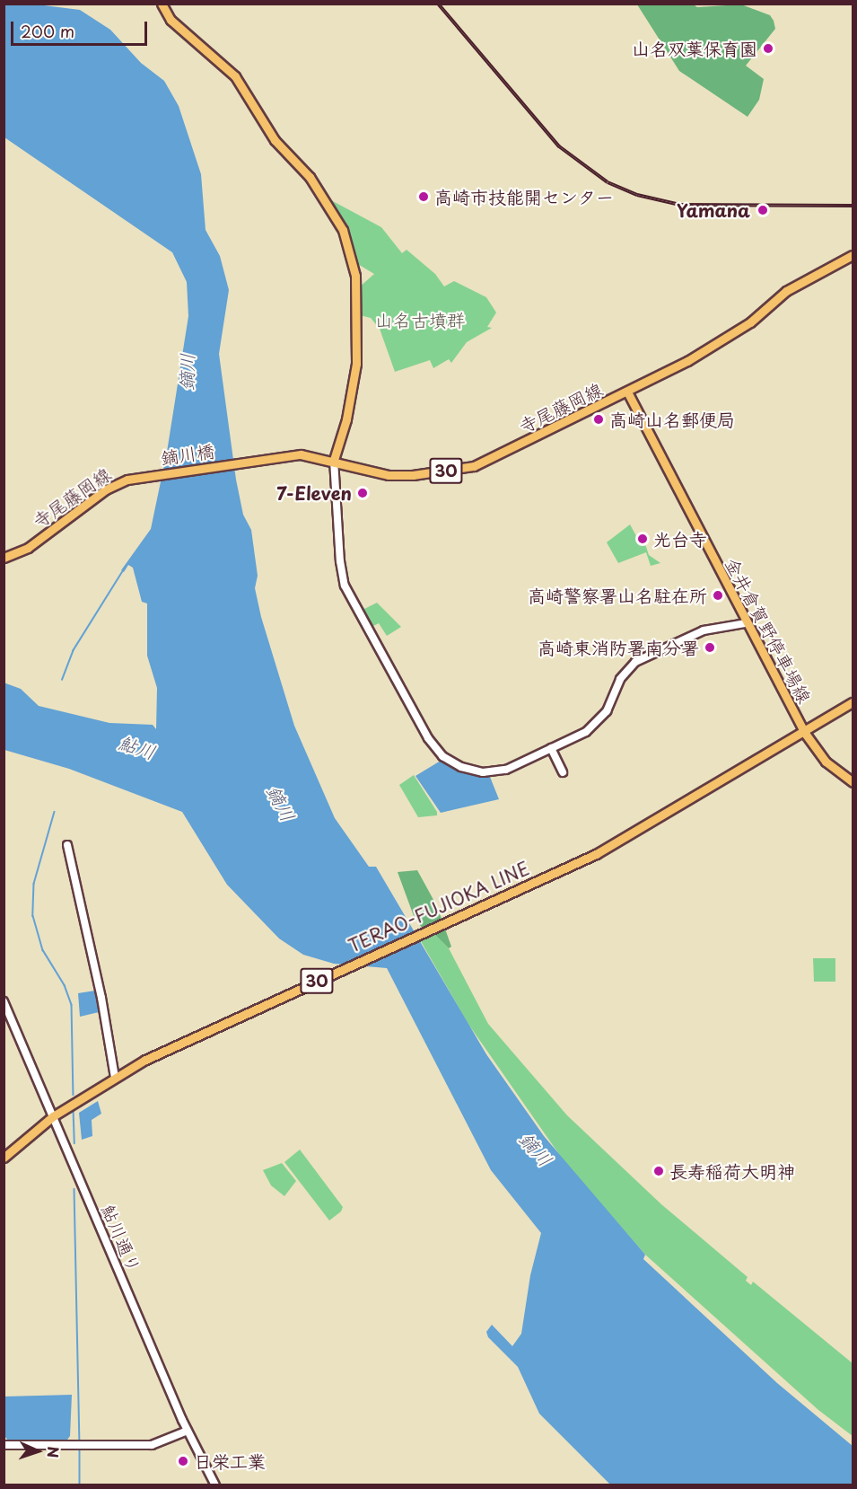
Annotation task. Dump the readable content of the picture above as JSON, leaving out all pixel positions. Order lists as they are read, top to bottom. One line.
{"streets":{"main road":["寺尾藤岡線","鏑川橋","30","金井倉賀野停車場線","TERAO-FUJIOKA LINE"],"street":["鮎川通り"]},"crossings":[["寺尾藤岡線","鏑川橋"],["寺尾藤岡線","金井倉賀野停車場線"],["30","金井倉賀野停車場線"],["30","TERAO-FUJIOKA LINE"],["金井倉賀野停車場線","TERAO-FUJIOKA LINE"],["TERAO-FUJIOKA LINE","鮎川通り"]],"water":["鏑川","鮎川"],"parks":["山名古墳群"],"places":["山名双葉保育園","高崎市技能開センター","Yamana","高崎山名郵便局","7-Eleven","光台寺","高崎警察署山名駐在所","高崎東消防署南分署","長寿稲荷大明神","日栄工業"],"scale_bar":"200 m","north":"right"}
